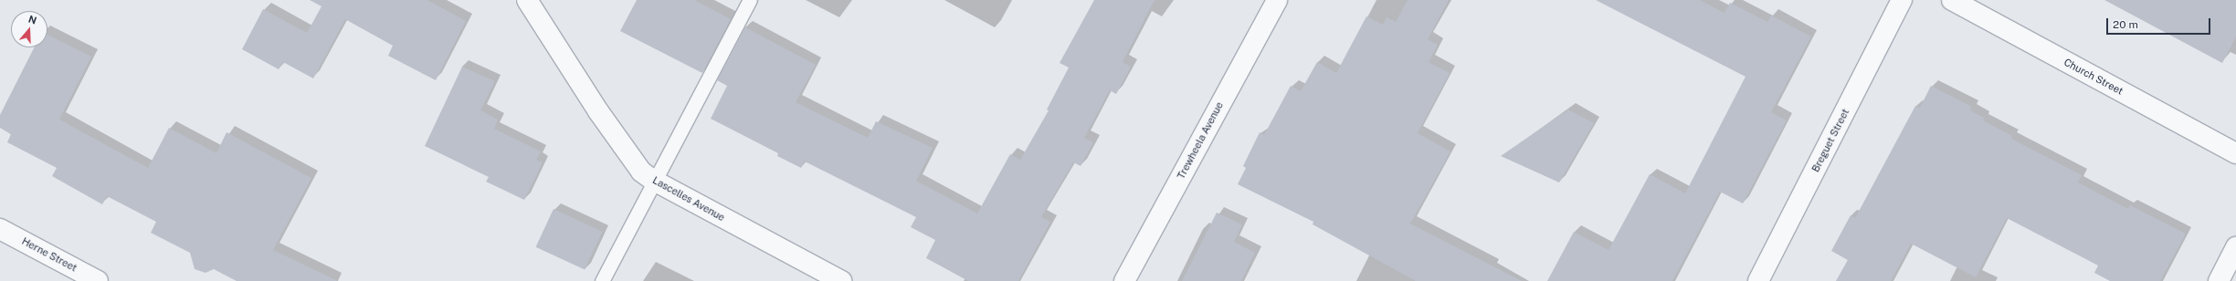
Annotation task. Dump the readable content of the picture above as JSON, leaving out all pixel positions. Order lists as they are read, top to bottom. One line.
{"streets":{"street":["Church Street","Trewheela Avenue","Breguet Street","Lascelles Avenue","Herne Street"]},"scale_bar":"20 m","north":"top"}
